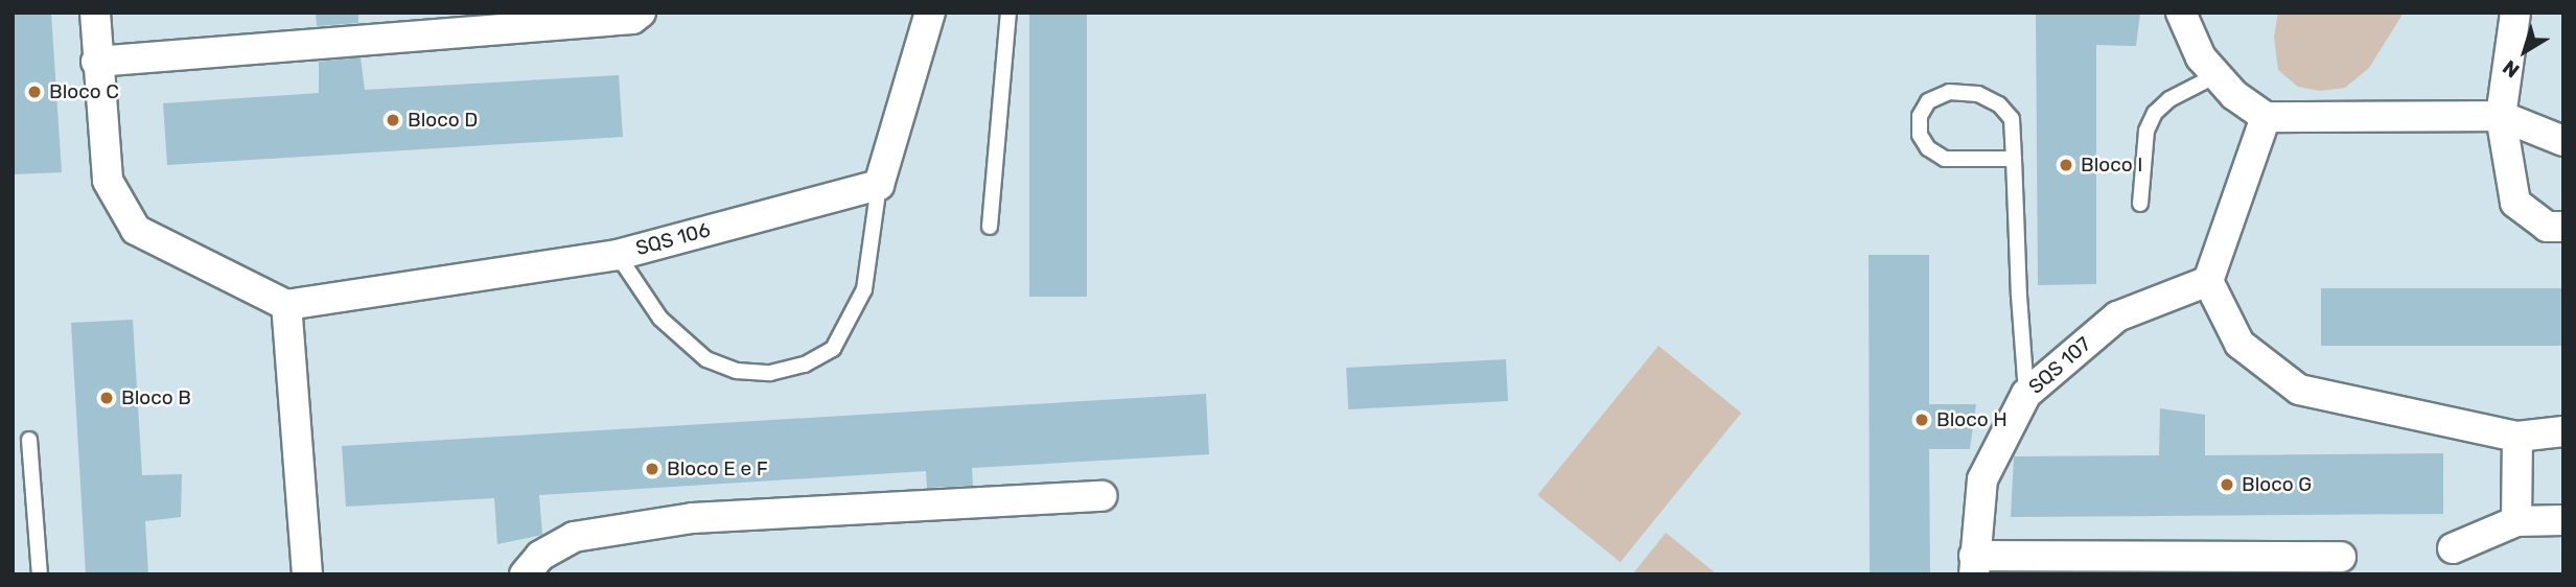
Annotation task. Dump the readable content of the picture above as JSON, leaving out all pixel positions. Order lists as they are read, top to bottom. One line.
{"streets":{"street":["SQS 106","SQS 107"]},"places":["Bloco C","Bloco D","Bloco I","Bloco B","Bloco H","Bloco E e F","Bloco G"],"north":"bottom left"}
